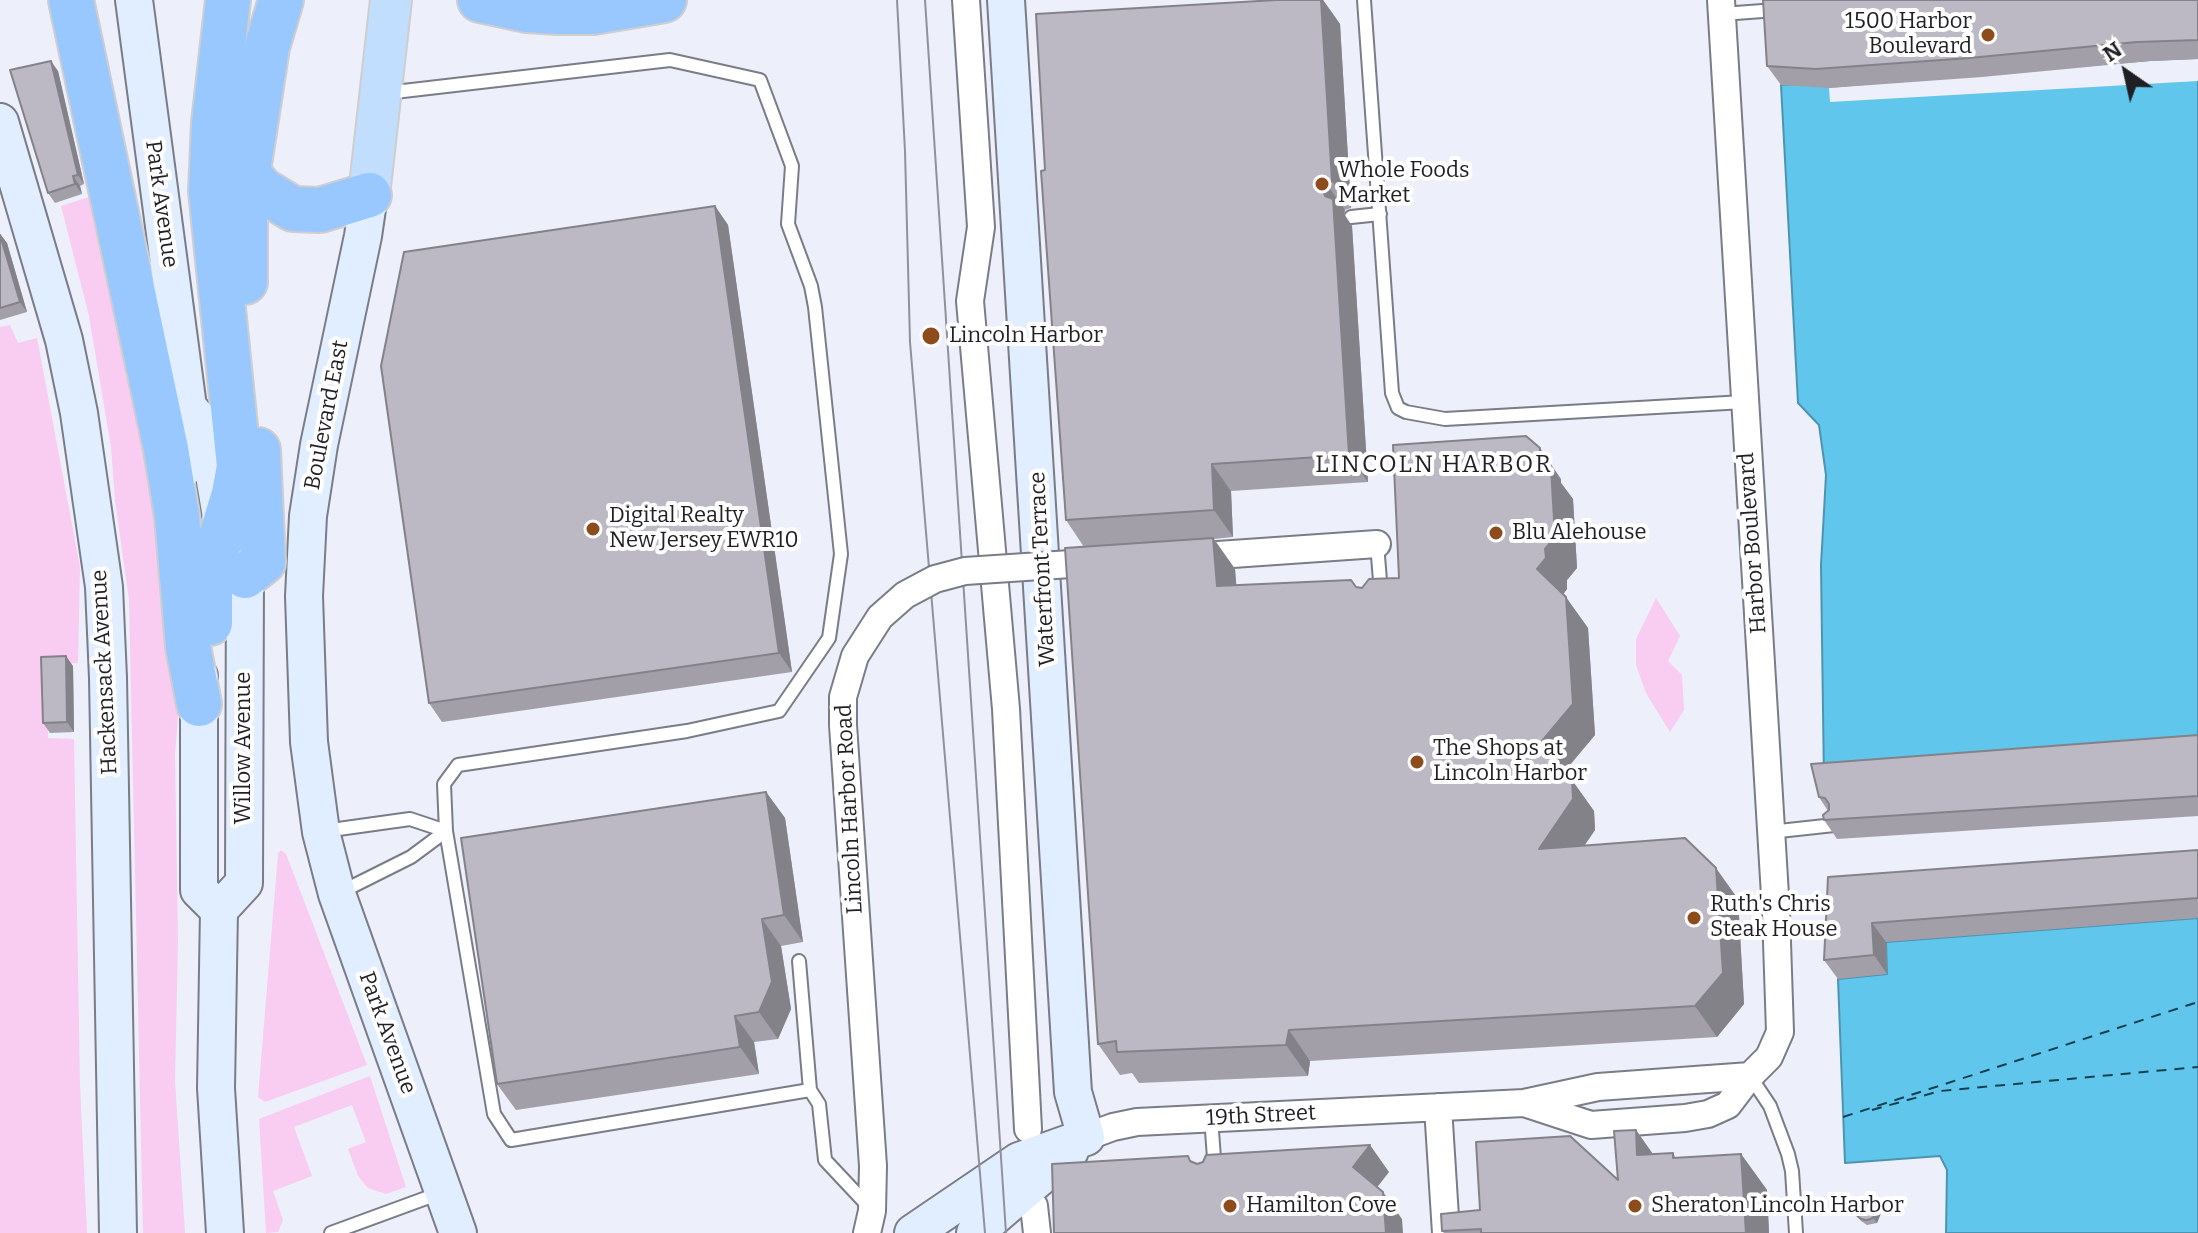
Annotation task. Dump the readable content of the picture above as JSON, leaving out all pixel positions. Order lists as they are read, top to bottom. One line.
{"streets":{"main road":["Park Avenue","Boulevard East","Waterfront Terrace","Hackensack Avenue","Willow Avenue","19th Street"],"street":["Harbor Boulevard","Lincoln Harbor Road"]},"crossings":[["Park Avenue","Boulevard East"],["Park Avenue","Willow Avenue"],["Harbor Boulevard","19th Street"],["Waterfront Terrace","19th Street"]],"districts":["LINCOLN HARBOR"],"places":["1500 Harbor Boulevard","Whole Foods Market","Lincoln Harbor","Digital Realty New Jersey EWR10","Blu Alehouse","The Shops at Lincoln Harbor","Ruth's Chris Steak House","Hamilton Cove","Sheraton Lincoln Harbor"],"north":"top left"}
